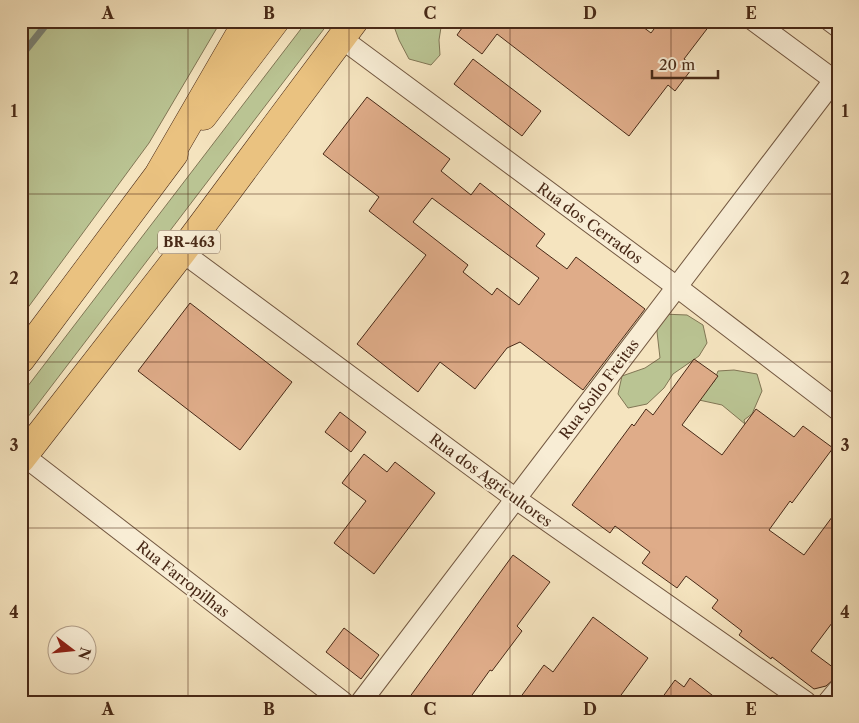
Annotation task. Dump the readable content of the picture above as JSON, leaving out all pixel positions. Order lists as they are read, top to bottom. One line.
{"streets":{"main road":["BR-463"],"street":["Rua dos Cerrados","Rua Soilo Freitas","Rua dos Agricultores","Rua Farropilhas"]},"crossings":[["Rua dos Cerrados","BR-463"],["Rua dos Cerrados","Rua Soilo Freitas"],["BR-463","Rua dos Agricultores"],["BR-463","Rua Farropilhas"],["Rua Soilo Freitas","Rua dos Agricultores"]],"scale_bar":"20 m","north":"right","grid":{"columns":["A","B","C","D","E"],"rows":["1","2","3","4"]}}
